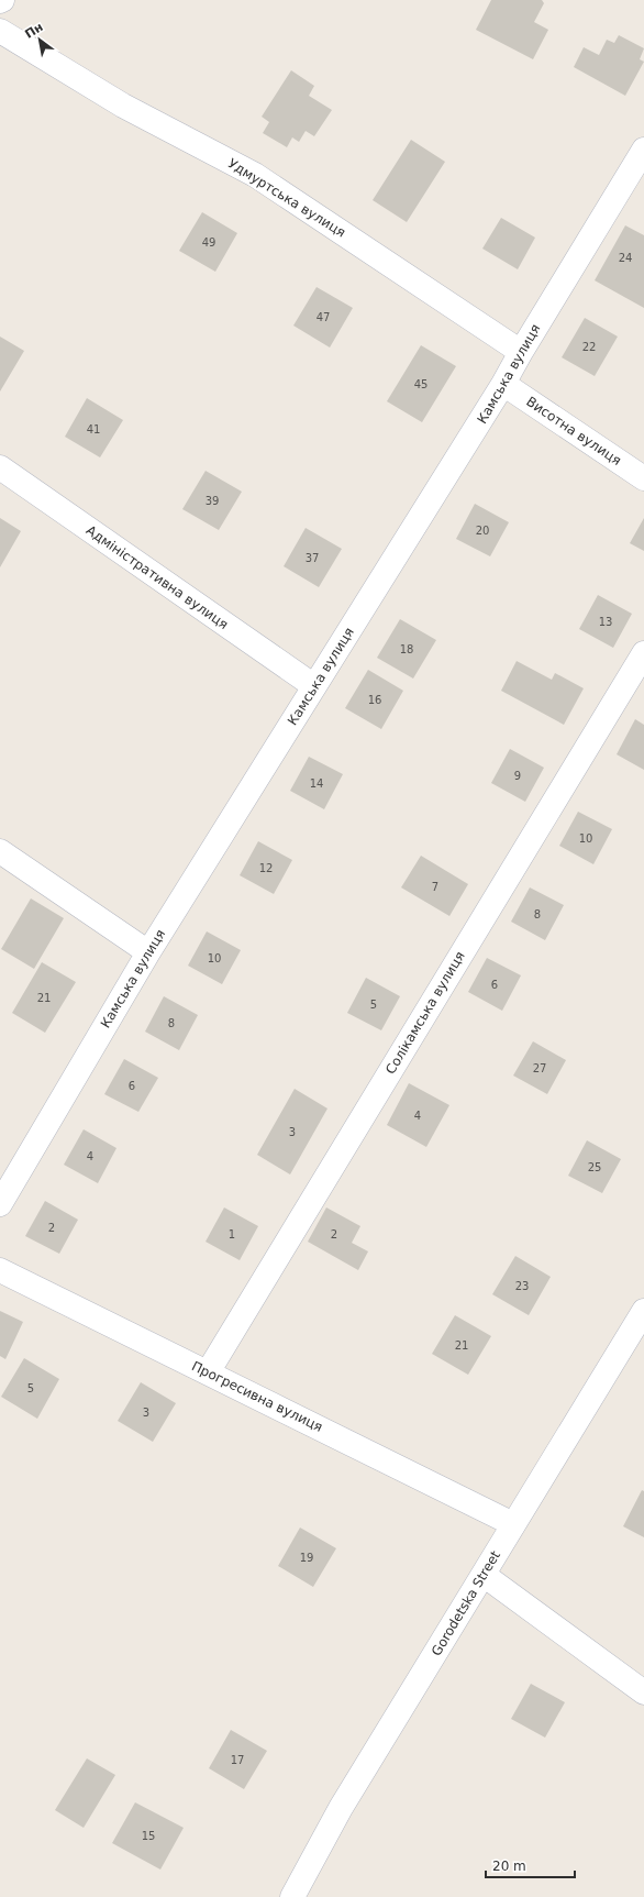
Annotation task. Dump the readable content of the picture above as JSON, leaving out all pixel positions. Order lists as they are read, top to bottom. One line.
{"streets":{"street":["Удмуртська вулиця","Камська вулиця","Висотна вулиця","Адміністративна вулиця","Солікамська вулиця","Прогресивна вулиця","Gorodetska Street"]},"crossings":[["Удмуртська вулиця","Камська вулиця"],["Камська вулиця","Висотна вулиця"],["Камська вулиця","Адміністративна вулиця"],["Солікамська вулиця","Прогресивна вулиця"],["Прогресивна вулиця","Gorodetska Street"]],"house_numbers":["49","24","47","22","45","41","39","20","37","13","18","16","9","14","10","12","7","8","10","6","21","5","8","27","6","4","3","4","25","2","1","2","23","21","5","3","19","17","15"],"scale_bar":"20 m","north":"top left"}
